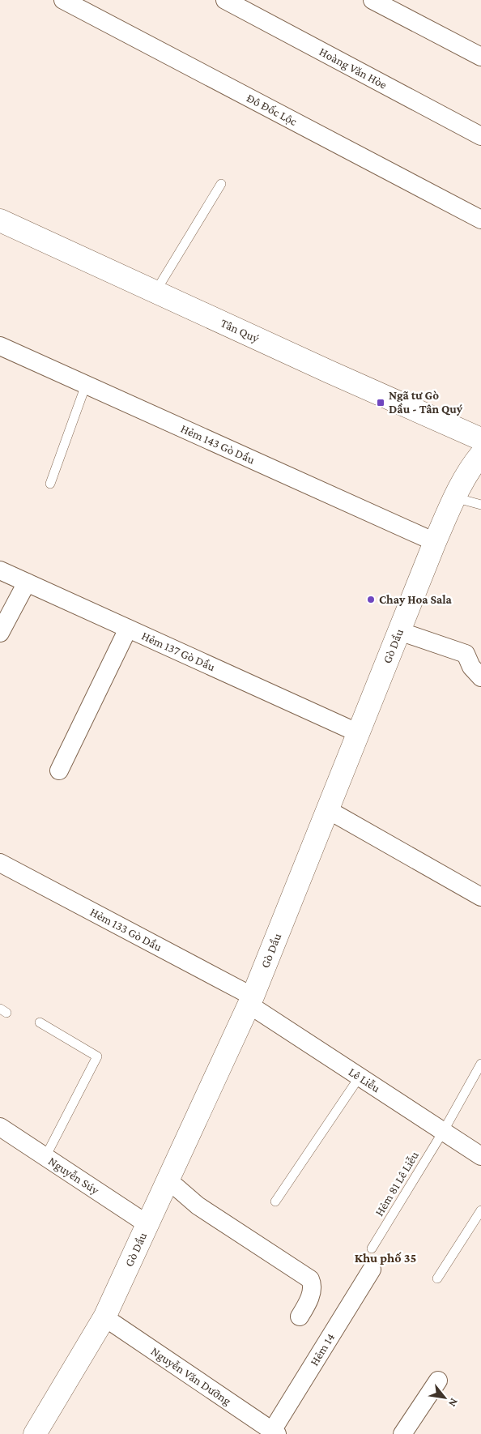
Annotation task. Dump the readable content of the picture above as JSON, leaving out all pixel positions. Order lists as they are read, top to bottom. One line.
{"streets":{"street":["Hoàng Văn Hòe","Đô Đốc Lộc","Tân Quý","Hẻm 143 Gò Dầu","Gò Dầu","Hẻm 137 Gò Dầu","Hẻm 133 Gò Dầu","Lê Liễu","Nguyễn Súy","Hẻm 14","Nguyễn Văn Dưỡng"],"lane":["Hẻm 81 Lê Liễu"]},"crossings":[["Hẻm 143 Gò Dầu","Gò Dầu"],["Gò Dầu","Hẻm 137 Gò Dầu"],["Gò Dầu","Hẻm 133 Gò Dầu"],["Gò Dầu","Lê Liễu"],["Gò Dầu","Nguyễn Súy"],["Gò Dầu","Nguyễn Văn Dưỡng"],["Hẻm 133 Gò Dầu","Lê Liễu"],["Lê Liễu","Hẻm 81 Lê Liễu"],["Hẻm 14","Nguyễn Văn Dưỡng"]],"districts":["Khu phố 35"],"places":{"transit":["Ngã tư Gò Dầu - Tân Quý"],"other":["Chay Hoa Sala"]},"north":"bottom right"}
